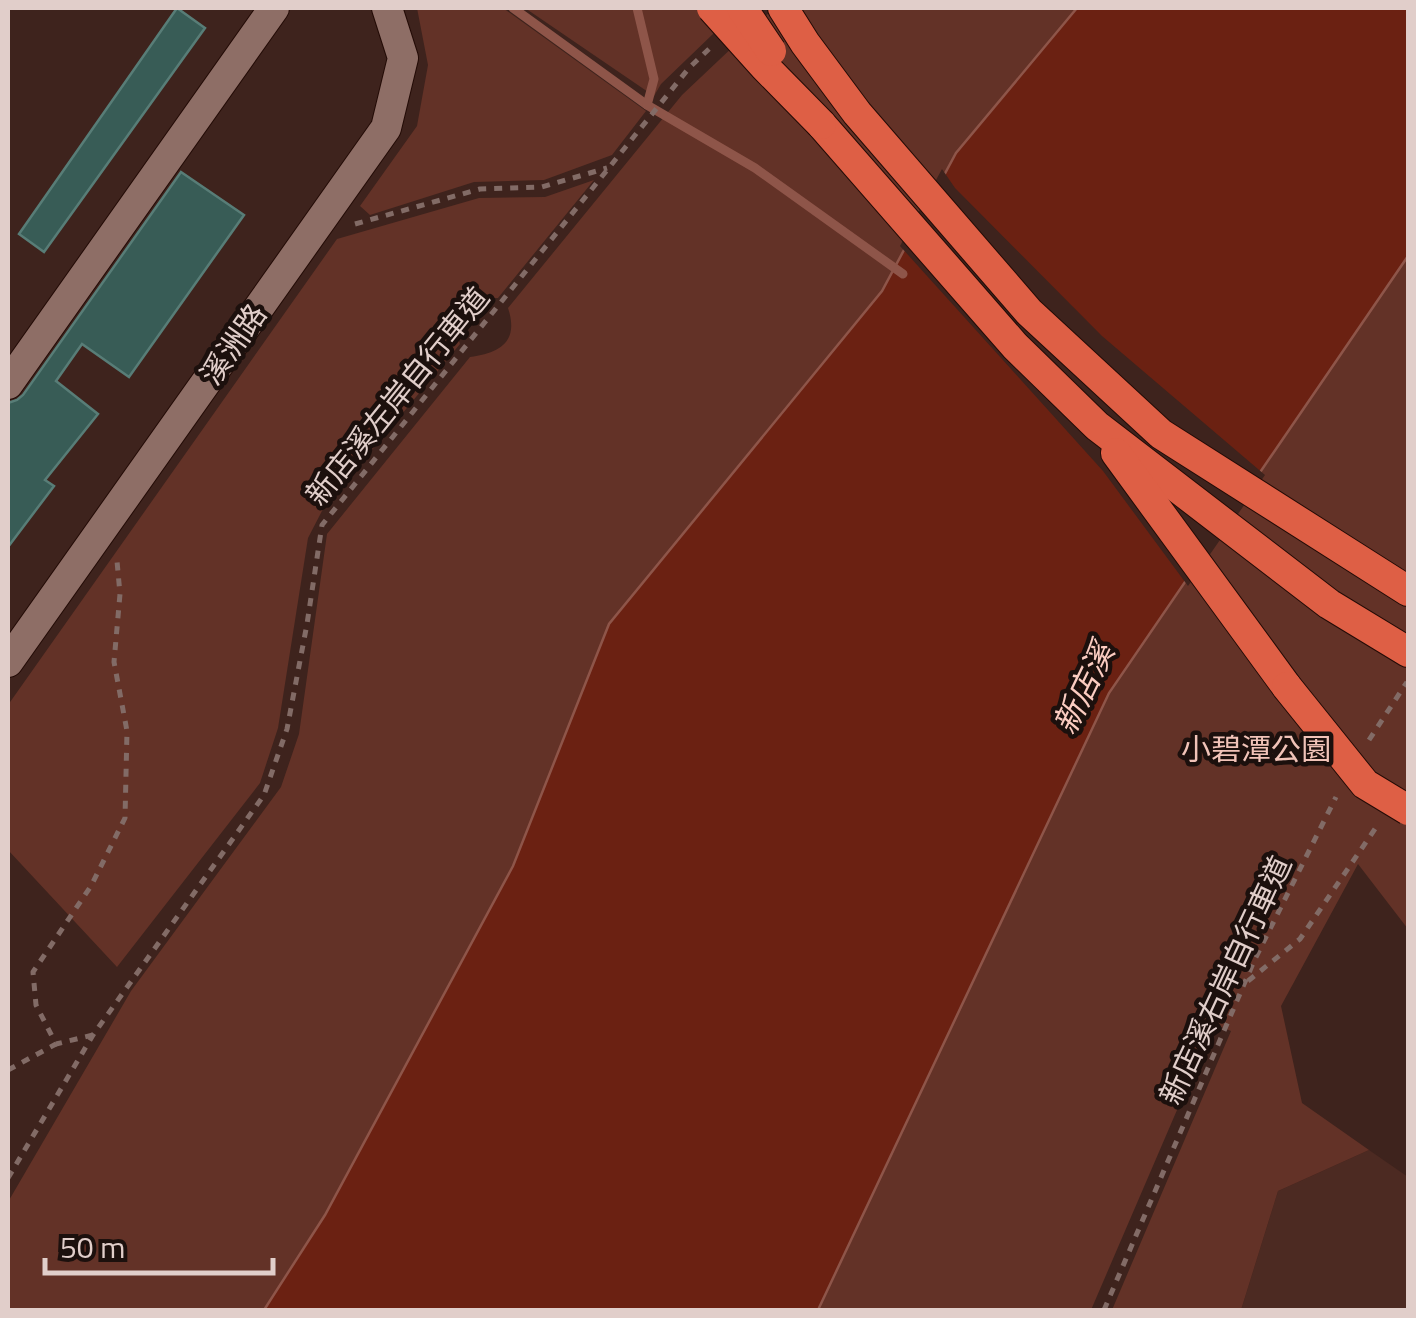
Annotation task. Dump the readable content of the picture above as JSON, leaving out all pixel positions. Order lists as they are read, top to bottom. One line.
{"streets":{"lane":["溪洲路"],"path":["新店溪左岸自行車道","新店溪右岸自行車道"]},"water":["新店溪"],"parks":["小碧潭公園"],"scale_bar":"50 m"}
